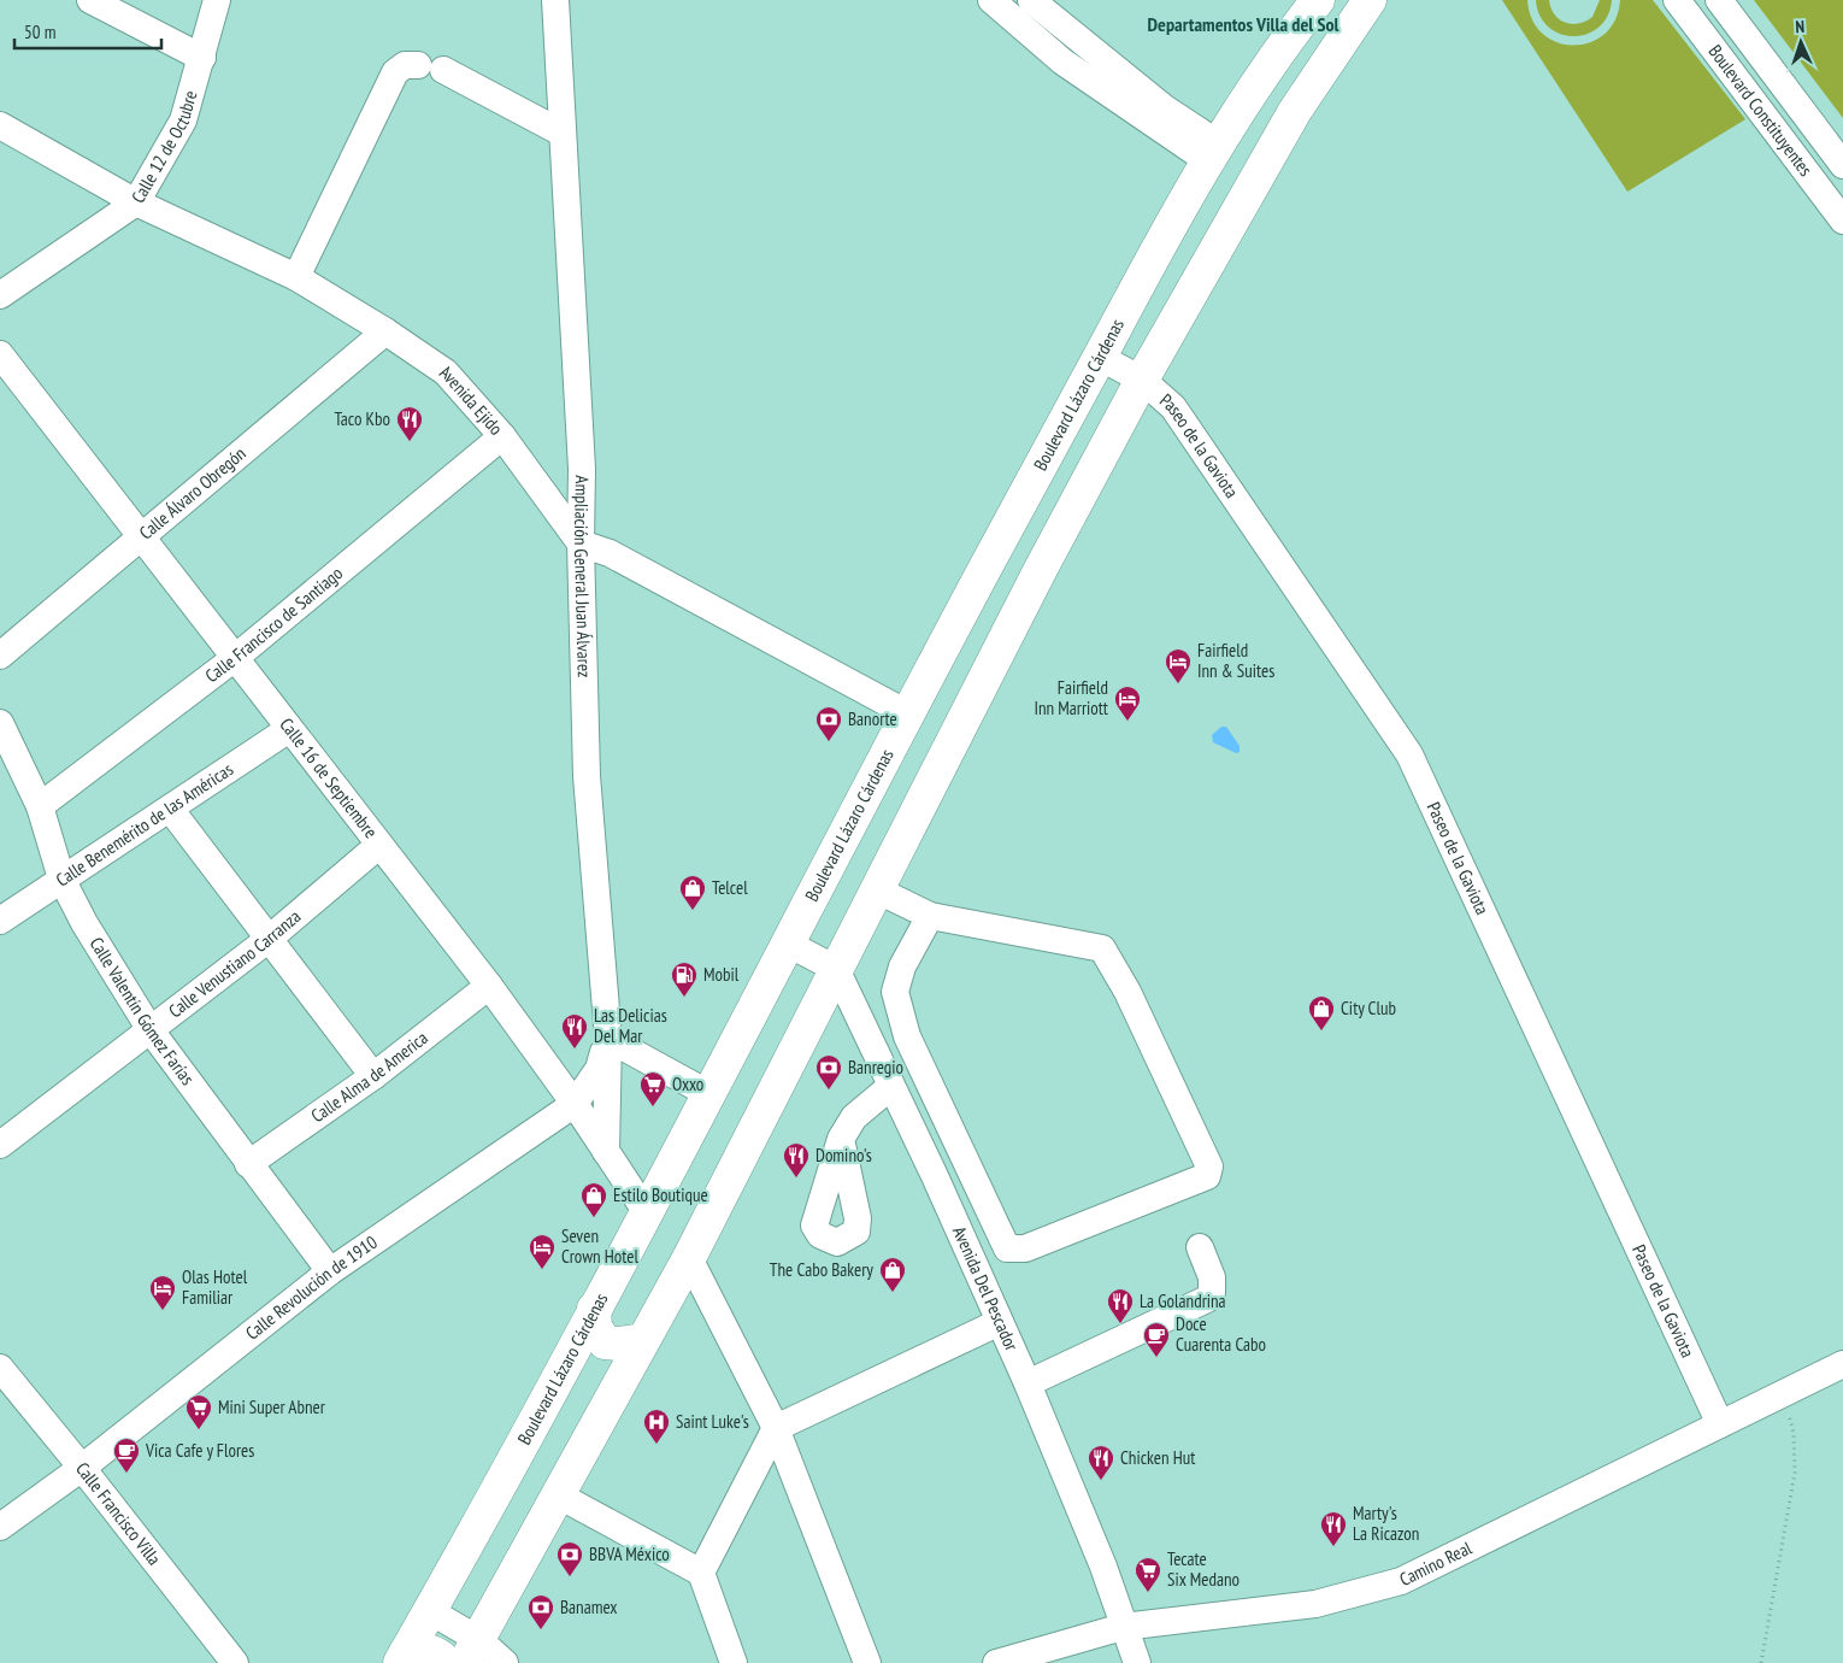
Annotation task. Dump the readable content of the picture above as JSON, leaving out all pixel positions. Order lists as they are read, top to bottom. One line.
{"streets":{"main road":["Boulevard Lázaro Cárdenas"],"street":["Boulevard Constituyentes","Calle 12 de Octubre","Avenida Ejido","Paseo de la Gaviota","Calle Álvaro Obregón","Ampliación General Juan Álvarez","Calle Francisco de Santiago","Calle 16 de Septiembre","Calle Benemérito de las Américas","Calle Venustiano Carranza","Calle Valentín Gómez Farías","Calle Alma de America","Avenida Del Pescador","Calle Revolución de 1910","Calle Francisco Villa","Camino Real"]},"crossings":[["Calle 12 de Octubre","Avenida Ejido"],["Boulevard Lázaro Cárdenas","Paseo de la Gaviota"],["Boulevard Lázaro Cárdenas","Calle 16 de Septiembre"],["Avenida Ejido","Calle Álvaro Obregón"],["Avenida Ejido","Ampliación General Juan Álvarez"],["Avenida Ejido","Calle Francisco de Santiago"],["Paseo de la Gaviota","Camino Real"],["Calle Álvaro Obregón","Calle 16 de Septiembre"],["Ampliación General Juan Álvarez","Calle 16 de Septiembre"],["Ampliación General Juan Álvarez","Calle Revolución de 1910"],["Calle Francisco de Santiago","Calle 16 de Septiembre"],["Calle Francisco de Santiago","Calle Valentín Gómez Farías"],["Calle 16 de Septiembre","Calle Benemérito de las Américas"],["Calle 16 de Septiembre","Calle Venustiano Carranza"],["Calle 16 de Septiembre","Calle Alma de America"],["Calle 16 de Septiembre","Calle Revolución de 1910"],["Calle Benemérito de las Américas","Calle Valentín Gómez Farías"],["Calle Venustiano Carranza","Calle Valentín Gómez Farías"],["Calle Valentín Gómez Farías","Calle Alma de America"],["Calle Valentín Gómez Farías","Calle Revolución de 1910"],["Avenida Del Pescador","Camino Real"],["Calle Revolución de 1910","Calle Francisco Villa"]],"districts":["Departamentos Villa del Sol"],"places":{"restaurant":["Taco Kbo","Las Delicias Del Mar","Domino's","La Golandrina","Chicken Hut","Marty's La Ricazon"],"hotel":["Fairfield Inn & Suites","Fairfield Inn Marriott","Seven Crown Hotel","Olas Hotel Familiar"],"bank":["Banorte","Banregio","BBVA México","Banamex"],"shop":["Telcel","City Club","Estilo Boutique","The Cabo Bakery"],"fuel station":["Mobil"],"supermarket":["Oxxo","Mini Super Abner","Tecate Six Medano"],"cafe":["Doce Cuarenta Cabo","Vica Cafe y Flores"],"hospital":["Saint Luke's"]},"scale_bar":"50 m","north":"top"}
